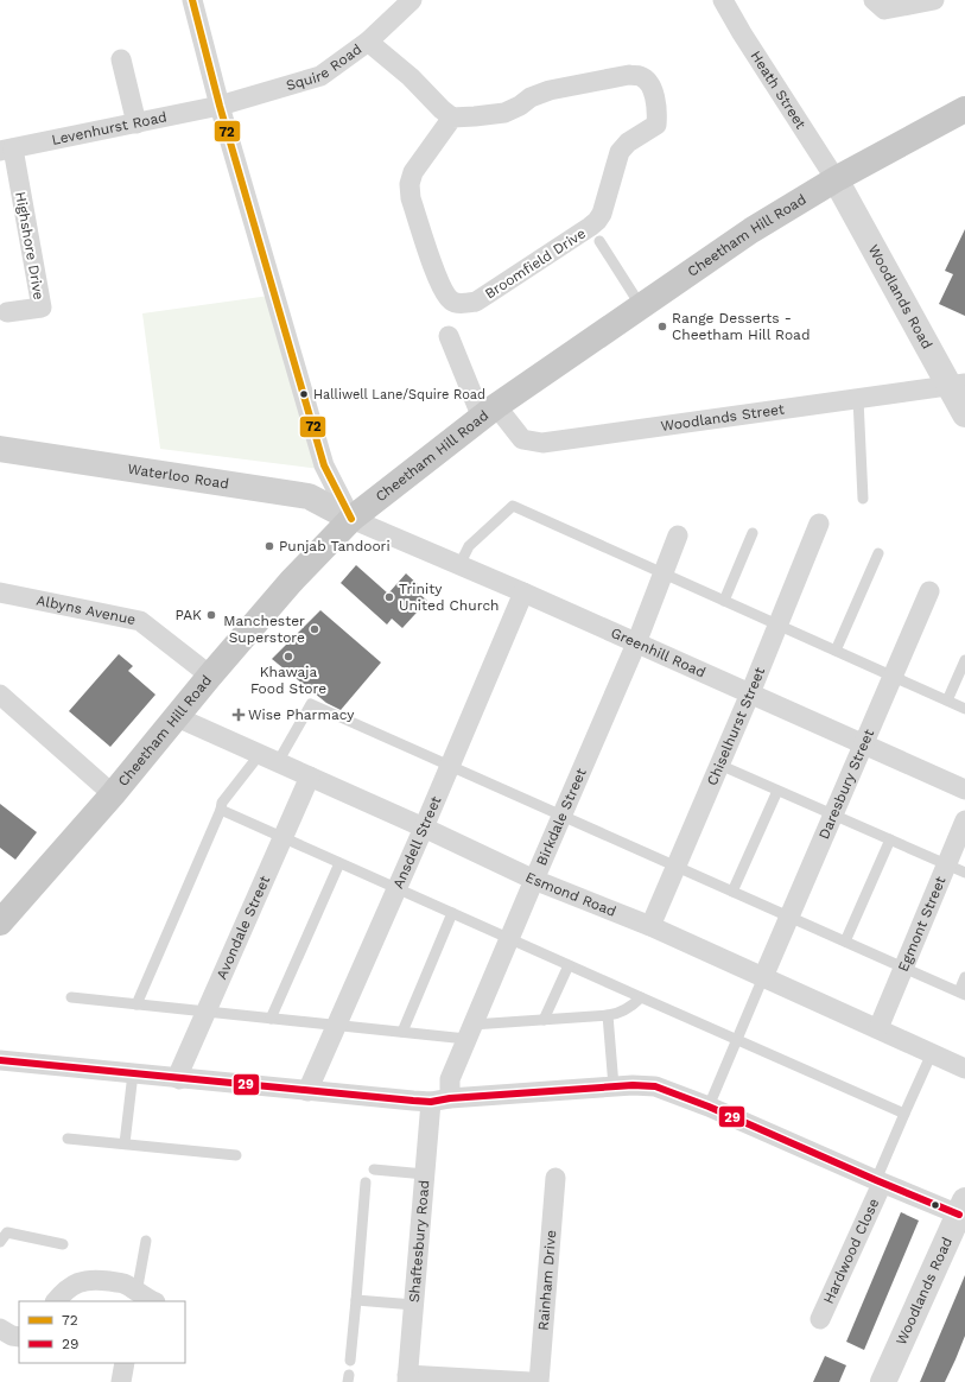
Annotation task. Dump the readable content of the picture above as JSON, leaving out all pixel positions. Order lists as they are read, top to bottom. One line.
{"streets":{"highway":["Cheetham Hill Road"],"main road":["Waterloo Road"],"street":["Squire Road","Heath Street","Levenhurst Road","Highshore Drive","Broomfield Drive","Woodlands Road","Woodlands Street","Albyns Avenue","Greenhill Road","Chiselhurst Street","Daresbury Street","Birkdale Street","Ansdell Street","Esmond Road","Egmont Street","Avondale Street","Shaftesbury Road","Hardwood Close","Rainham Drive"]},"crossings":[["Squire Road","Levenhurst Road"],["Heath Street","Cheetham Hill Road"],["Heath Street","Woodlands Road"],["Levenhurst Road","Highshore Drive"],["Cheetham Hill Road","Woodlands Road"],["Cheetham Hill Road","Woodlands Street"],["Cheetham Hill Road","Waterloo Road"],["Cheetham Hill Road","Albyns Avenue"],["Cheetham Hill Road","Greenhill Road"],["Cheetham Hill Road","Esmond Road"],["Woodlands Road","Woodlands Street"],["Waterloo Road","Greenhill Road"],["Greenhill Road","Chiselhurst Street"],["Greenhill Road","Daresbury Street"],["Greenhill Road","Birkdale Street"],["Greenhill Road","Ansdell Street"],["Chiselhurst Street","Esmond Road"],["Daresbury Street","Esmond Road"],["Birkdale Street","Esmond Road"],["Birkdale Street","Shaftesbury Road"],["Ansdell Street","Esmond Road"],["Esmond Road","Egmont Street"],["Esmond Road","Avondale Street"]],"places":{"other":["Range Desserts - Cheetham Hill Road","Halliwell Lane/Squire Road","Punjab Tandoori","Trinity United Church","PAK","Manchester Superstore","Khawaja Food Store"],"health":["Wise Pharmacy"]},"lines":["transit line 72","transit line 29"],"legend":["72","29"]}
